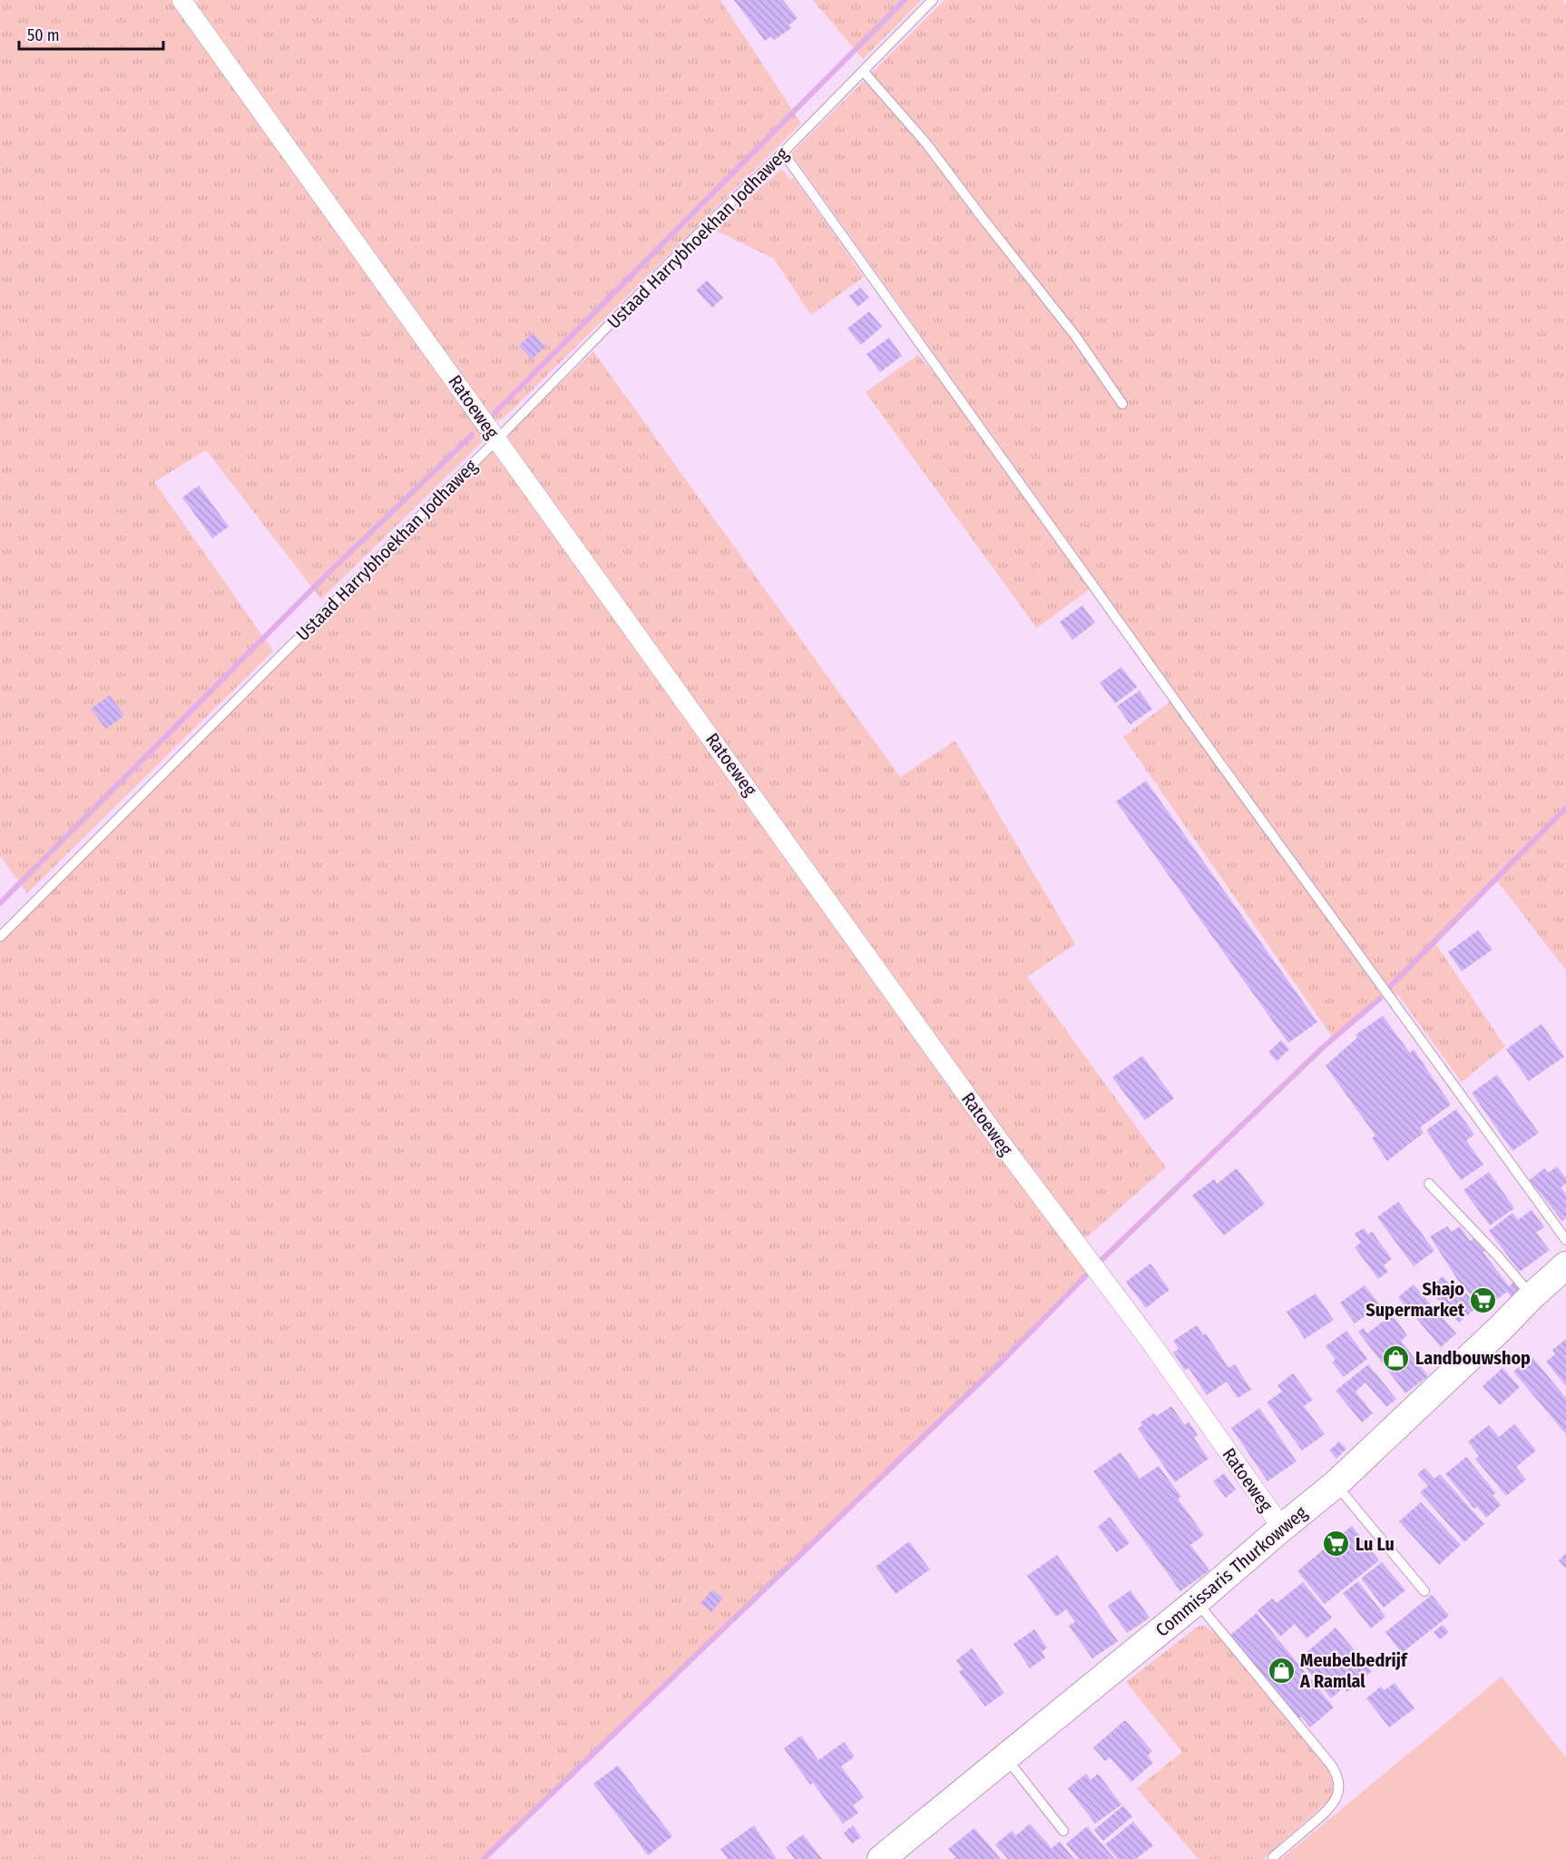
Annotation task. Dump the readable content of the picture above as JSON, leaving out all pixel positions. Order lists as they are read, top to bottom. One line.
{"streets":{"main road":["Commissaris Thurkowweg"],"street":["Ratoeweg"],"lane":["Ustaad Harrybhoekhan Jodhaweg"]},"crossings":[["Ustaad Harrybhoekhan Jodhaweg","Ratoeweg"],["Ratoeweg","Commissaris Thurkowweg"]],"places":{"supermarket":["Shajo Supermarket","Lu Lu"],"shop":["Landbouwshop","Meubelbedrijf A Ramlal"]},"scale_bar":"50 m"}
